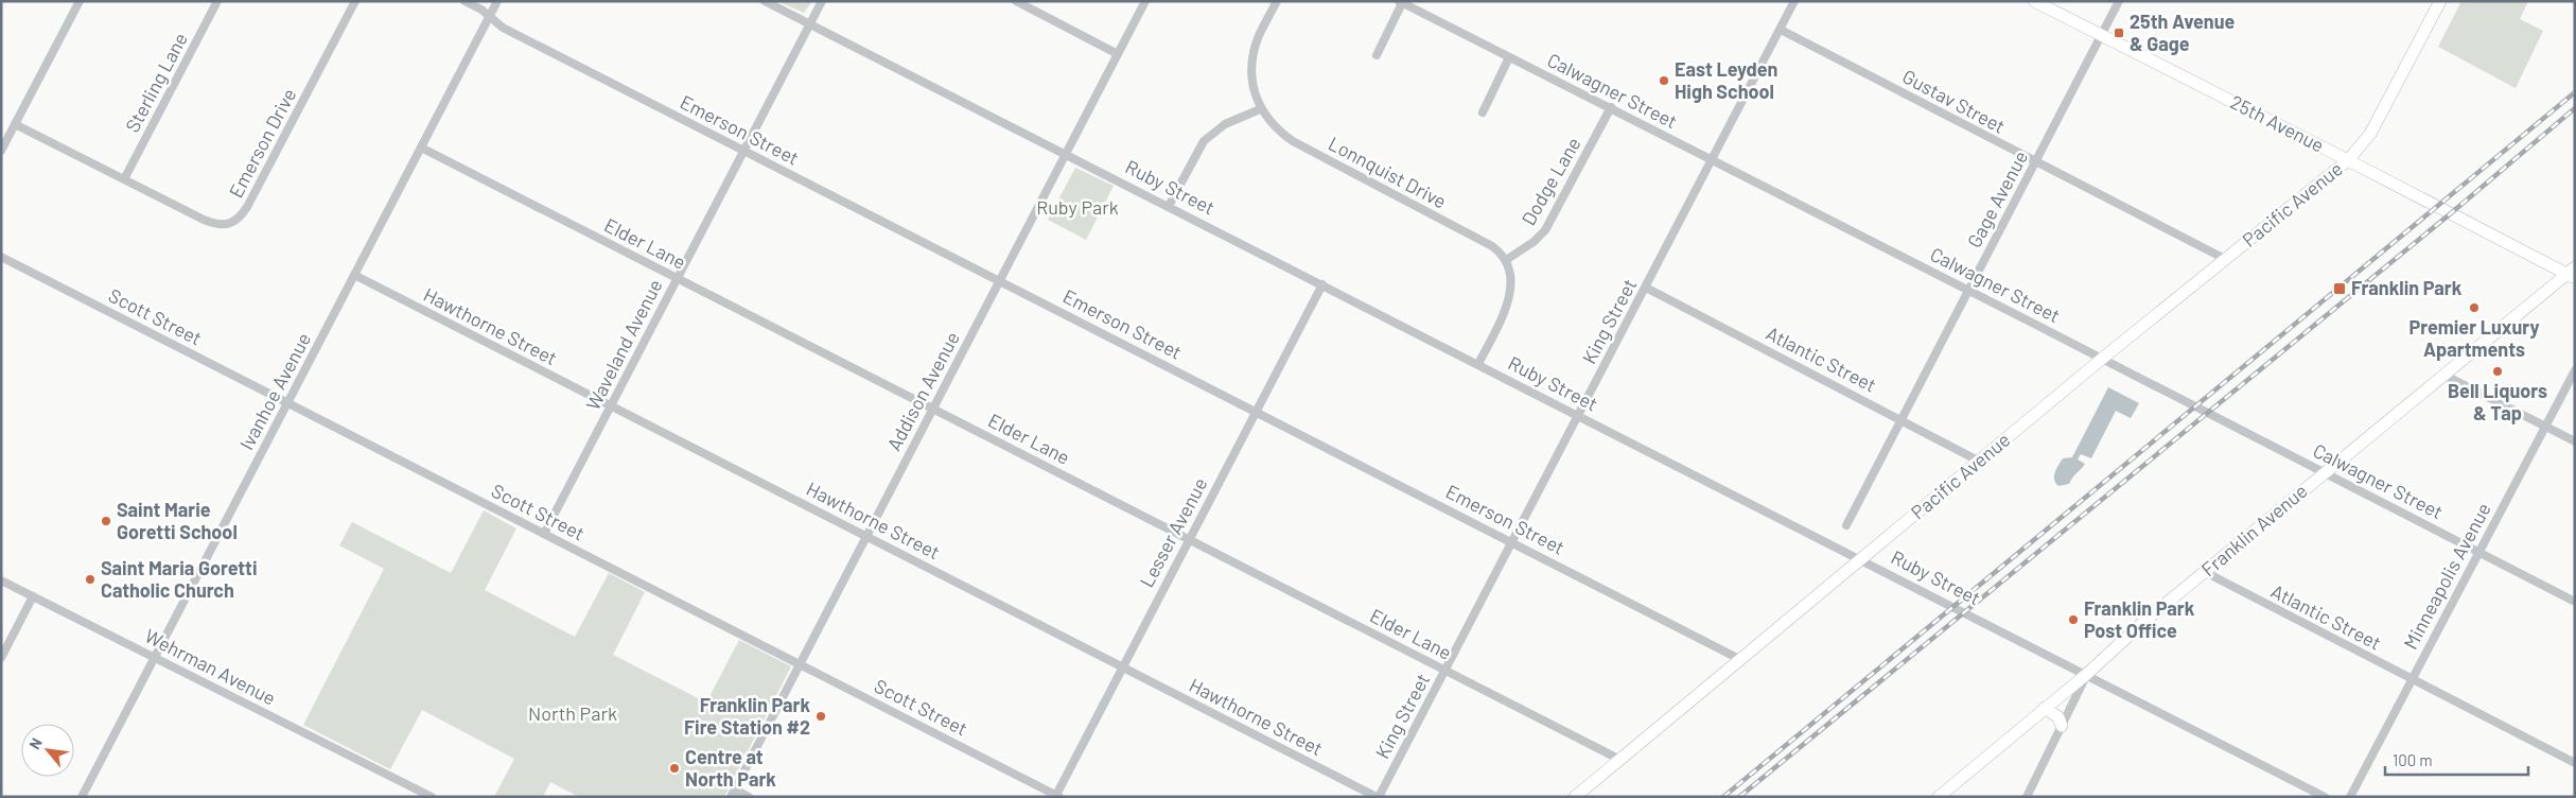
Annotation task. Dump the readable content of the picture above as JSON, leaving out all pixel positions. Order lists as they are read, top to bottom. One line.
{"streets":{"street":["Sterling Lane","Calwagner Street","Gustav Street","25th Avenue","Emerson Street","Emerson Drive","Lonnquist Drive","Dodge Lane","Ruby Street","Gage Avenue","Pacific Avenue","Elder Lane","Scott Street","King Street","Hawthorne Street","Waveland Avenue","Atlantic Street","Ivanhoe Avenue","Addison Avenue","Franklin Avenue","Lesser Avenue","Minneapolis Avenue","Wehrman Avenue"]},"crossings":[["Sterling Lane","Emerson Drive"],["Calwagner Street","Dodge Lane"],["Calwagner Street","Gage Avenue"],["Calwagner Street","Pacific Avenue"],["Calwagner Street","King Street"],["Calwagner Street","Franklin Avenue"],["Calwagner Street","Minneapolis Avenue"],["Gustav Street","Gage Avenue"],["Gustav Street","Pacific Avenue"],["Gustav Street","King Street"],["25th Avenue","Gage Avenue"],["25th Avenue","Pacific Avenue"],["25th Avenue","Franklin Avenue"],["Emerson Street","Pacific Avenue"],["Emerson Street","King Street"],["Emerson Street","Waveland Avenue"],["Emerson Street","Ivanhoe Avenue"],["Emerson Street","Addison Avenue"],["Emerson Street","Lesser Avenue"],["Lonnquist Drive","Dodge Lane"],["Ruby Street","Pacific Avenue"],["Ruby Street","King Street"],["Ruby Street","Waveland Avenue"],["Ruby Street","Addison Avenue"],["Ruby Street","Franklin Avenue"],["Ruby Street","Lesser Avenue"],["Gage Avenue","Atlantic Street"],["Pacific Avenue","Elder Lane"],["Pacific Avenue","Atlantic Street"],["Elder Lane","King Street"],["Elder Lane","Waveland Avenue"],["Elder Lane","Ivanhoe Avenue"],["Elder Lane","Addison Avenue"],["Elder Lane","Lesser Avenue"],["Scott Street","Waveland Avenue"],["Scott Street","Ivanhoe Avenue"],["Scott Street","Addison Avenue"],["Scott Street","Lesser Avenue"],["King Street","Hawthorne Street"],["King Street","Atlantic Street"],["Hawthorne Street","Waveland Avenue"],["Hawthorne Street","Ivanhoe Avenue"],["Hawthorne Street","Addison Avenue"],["Hawthorne Street","Lesser Avenue"],["Atlantic Street","Franklin Avenue"],["Atlantic Street","Minneapolis Avenue"],["Ivanhoe Avenue","Wehrman Avenue"]],"parks":["Ruby Park","North Park"],"places":{"transit":["25th Avenue & Gage","Franklin Park"],"other":["East Leyden High School","Premier Luxury Apartments","Bell Liquors & Tap","Saint Marie Goretti School","Saint Maria Goretti Catholic Church","Franklin Park Post Office","Franklin Park Fire Station #2","Centre at North Park"]},"scale_bar":"100 m","north":"top left"}
